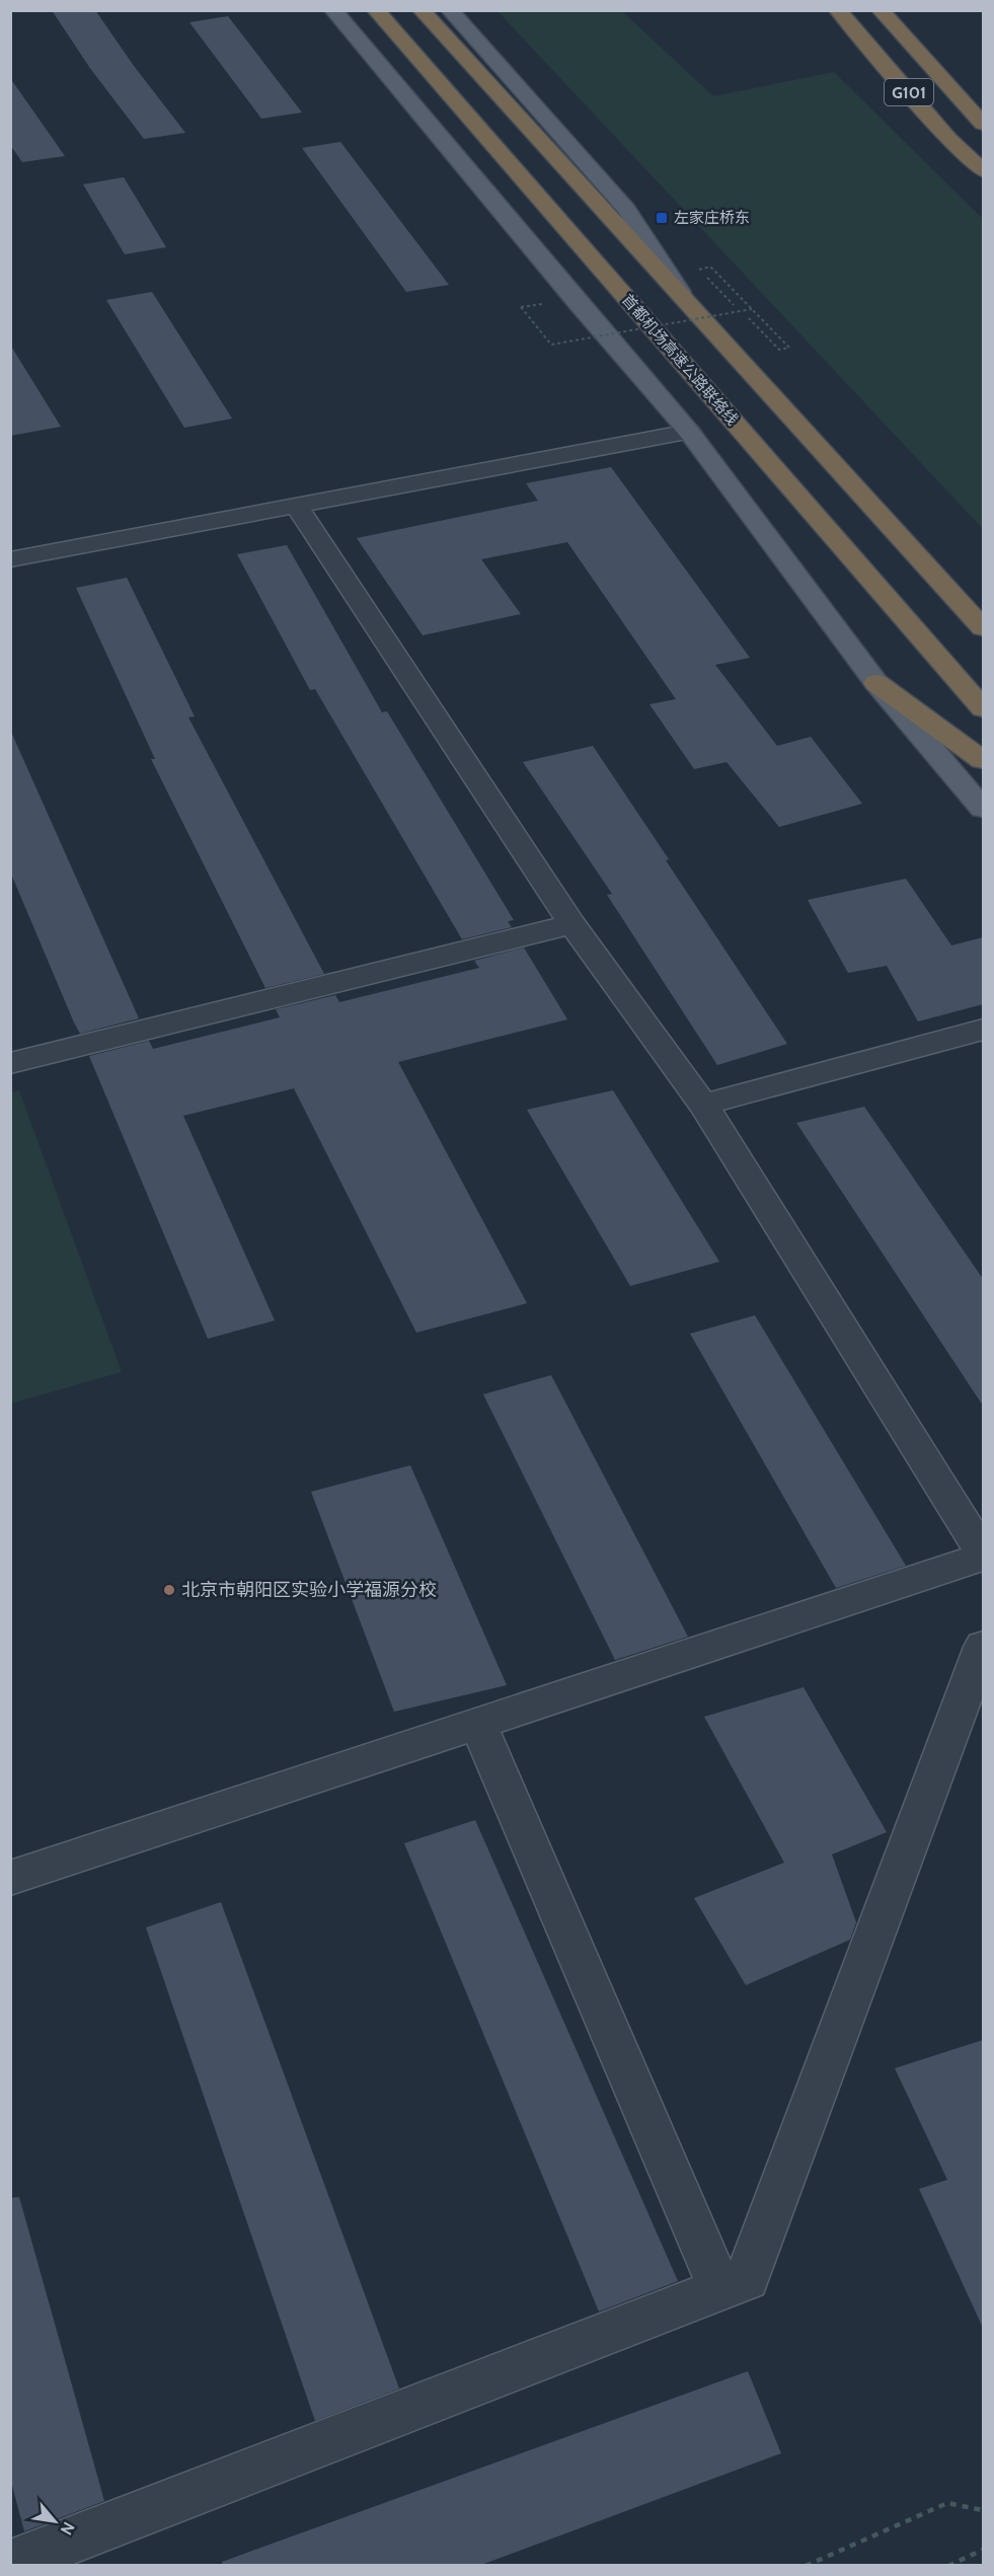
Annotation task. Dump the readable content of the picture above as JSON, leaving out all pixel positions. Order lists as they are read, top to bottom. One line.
{"streets":{"highway":["G101","首都机场高速公路联络线"]},"places":{"transit":["左家庄桥东"],"other":["北京市朝阳区实验小学福源分校"]},"north":"bottom right"}
